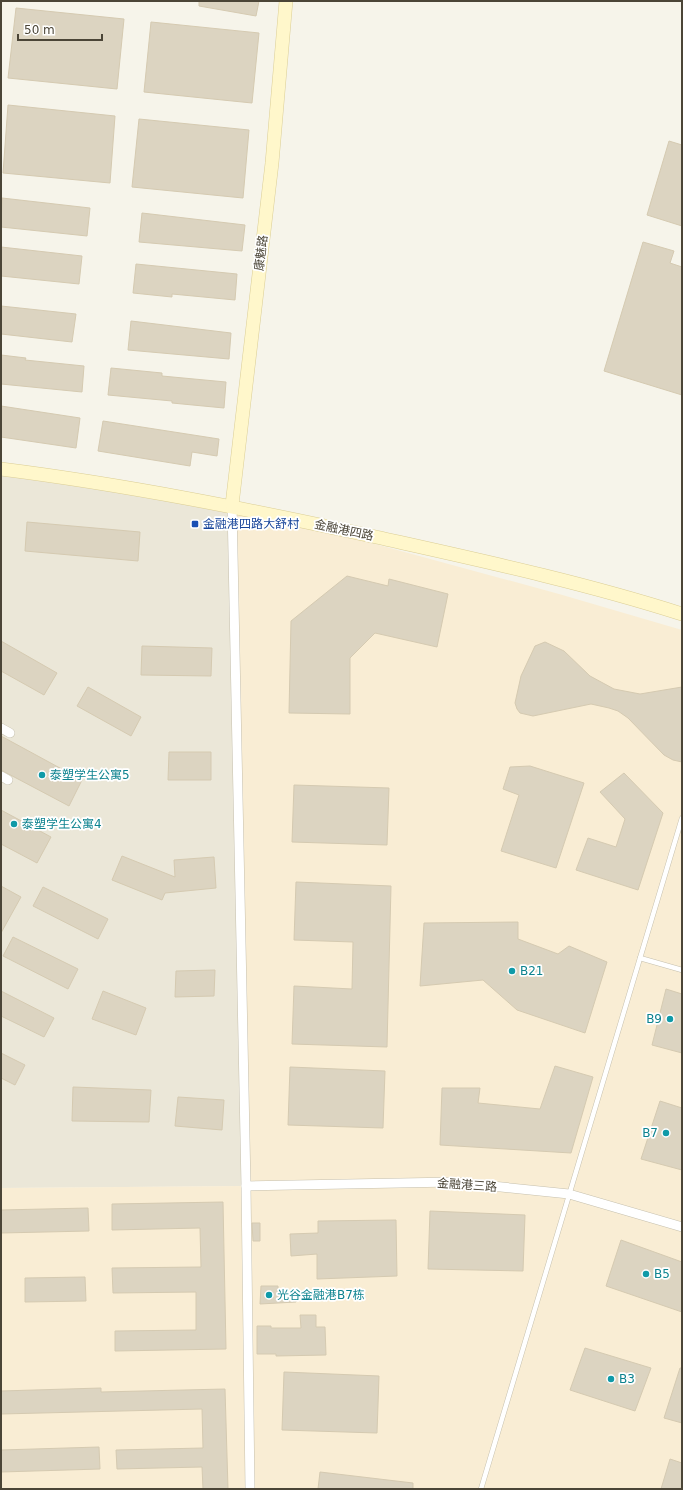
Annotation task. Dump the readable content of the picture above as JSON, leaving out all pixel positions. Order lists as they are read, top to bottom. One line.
{"streets":{"street":["康魅路","金融港四路","金融港三路"]},"crossings":[["康魅路","金融港四路"]],"places":{"transit":["金融港四路大舒村"],"other":["泰塑学生公寓5","泰塑学生公寓4","B21","B9","B7","B5","光谷金融港B7栋","B3"]},"scale_bar":"50 m"}
